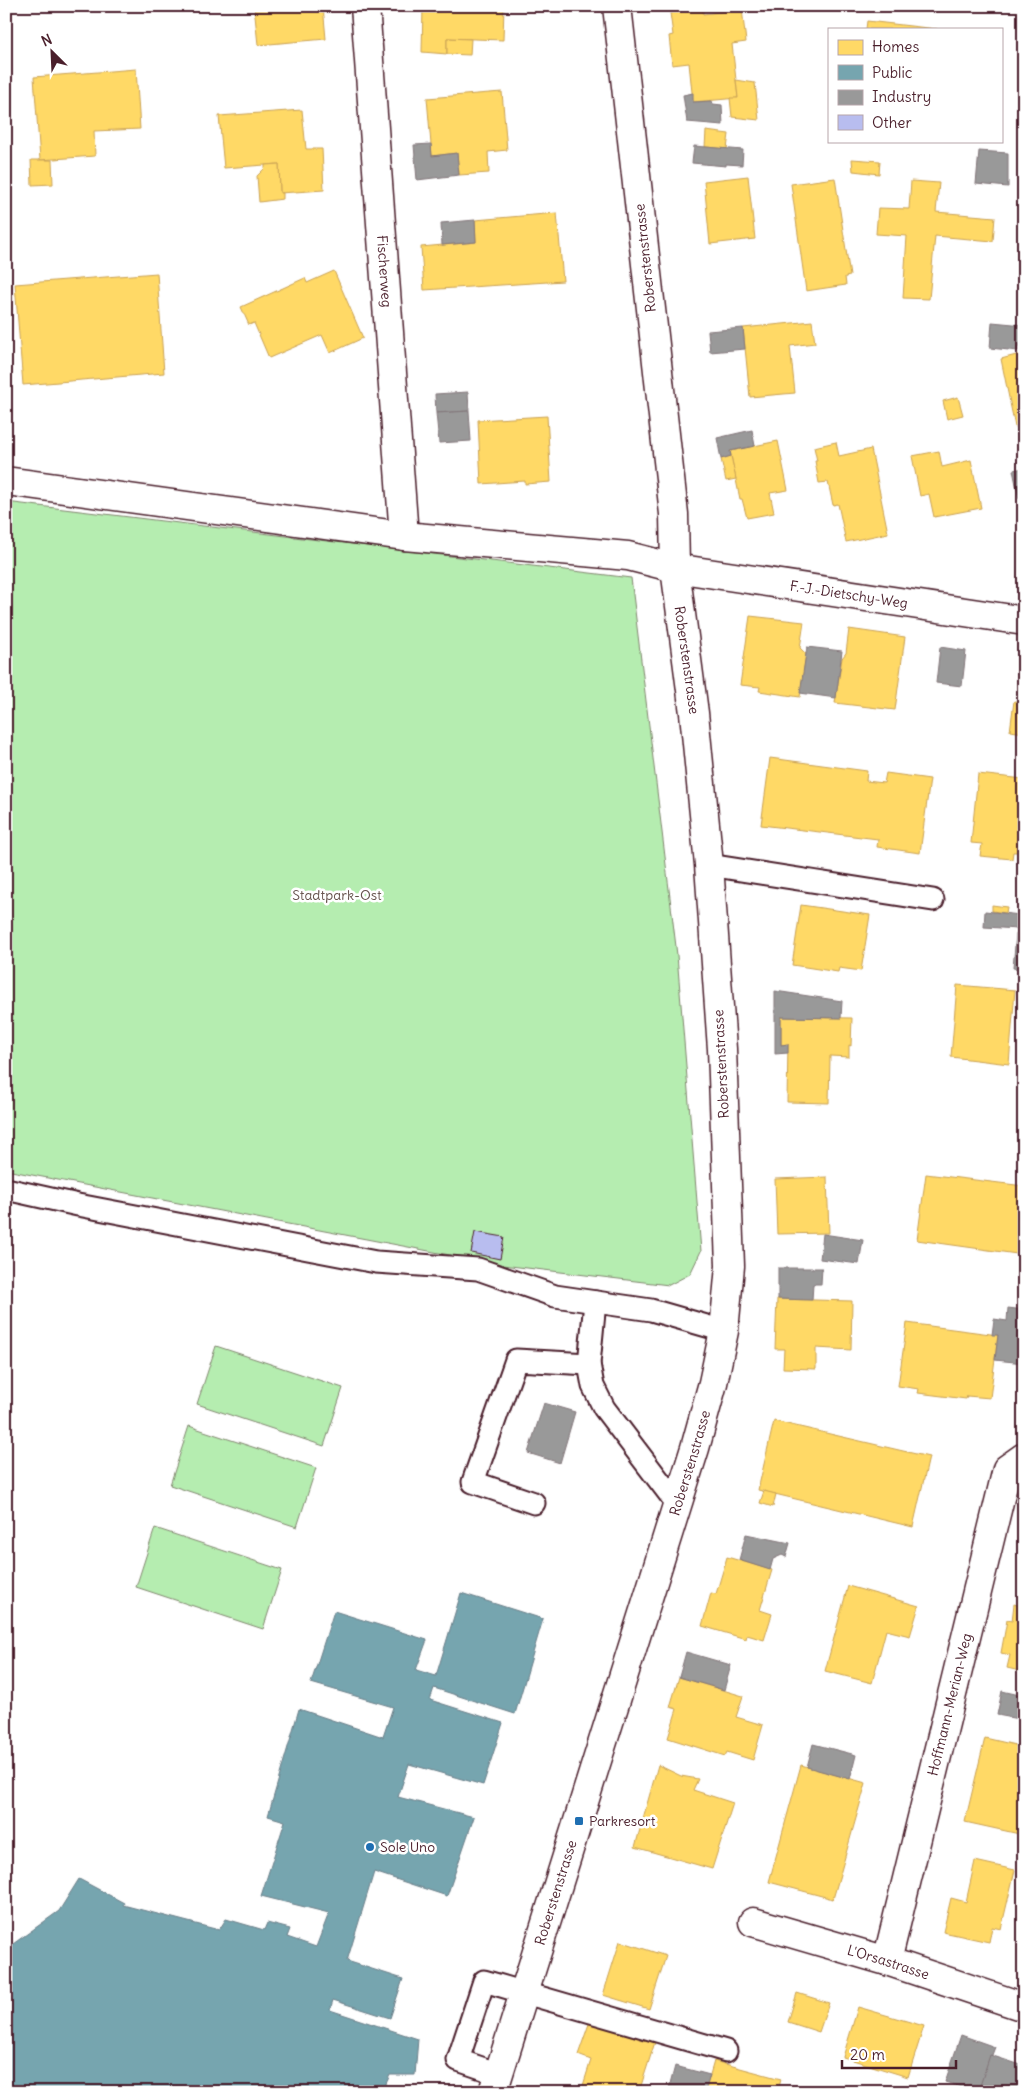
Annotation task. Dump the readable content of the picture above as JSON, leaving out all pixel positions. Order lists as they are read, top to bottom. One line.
{"streets":{"street":["Roberstenstrasse","Fischerweg","F.-J.-Dietschy-Weg","Hoffmann-Merian-Weg","L'Orsastrasse"]},"crossings":[["Roberstenstrasse","F.-J.-Dietschy-Weg"],["Hoffmann-Merian-Weg","L'Orsastrasse"]],"parks":["Stadtpark-Ost"],"places":{"transit":["Parkresort"],"other":["Sole Uno"]},"legend":["Homes","Public","Industry","Other"],"scale_bar":"20 m","north":"top left"}
